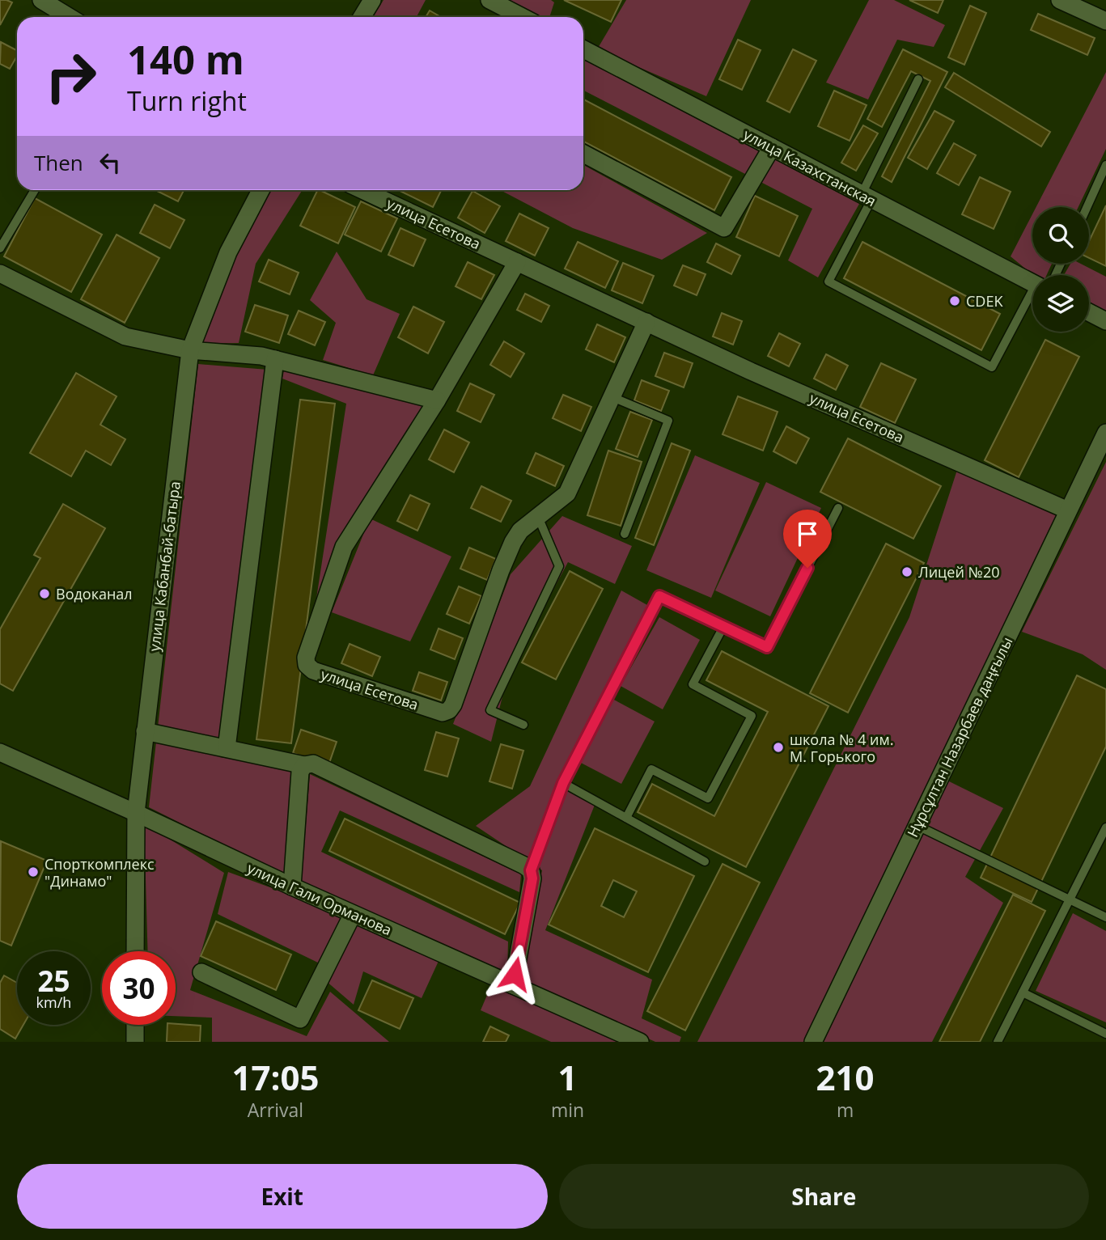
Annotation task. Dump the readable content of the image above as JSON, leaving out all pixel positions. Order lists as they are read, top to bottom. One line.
{"streets":{"street":["улица Казахстанская","улица Есетова","улица Кабанбай-батыра","Нұрсұлтан Назарбаев даңғылы","улица Гали Орманова"]},"crossings":[["улица Есетова","Нұрсұлтан Назарбаев даңғылы"],["улица Кабанбай-батыра","улица Гали Орманова"]],"places":["CDEK","Лицей №20","Водоканал","школа № 4 им. М. Горького","Спорткомплекс \"Динамо\""],"page":{"turn":["140 m","Turn right"],"then":"Then","speed":"25 km/h","limit":"30","eta":["17:05","Arrival","1","min","210","m"],"buttons":["Exit","Share"]}}
